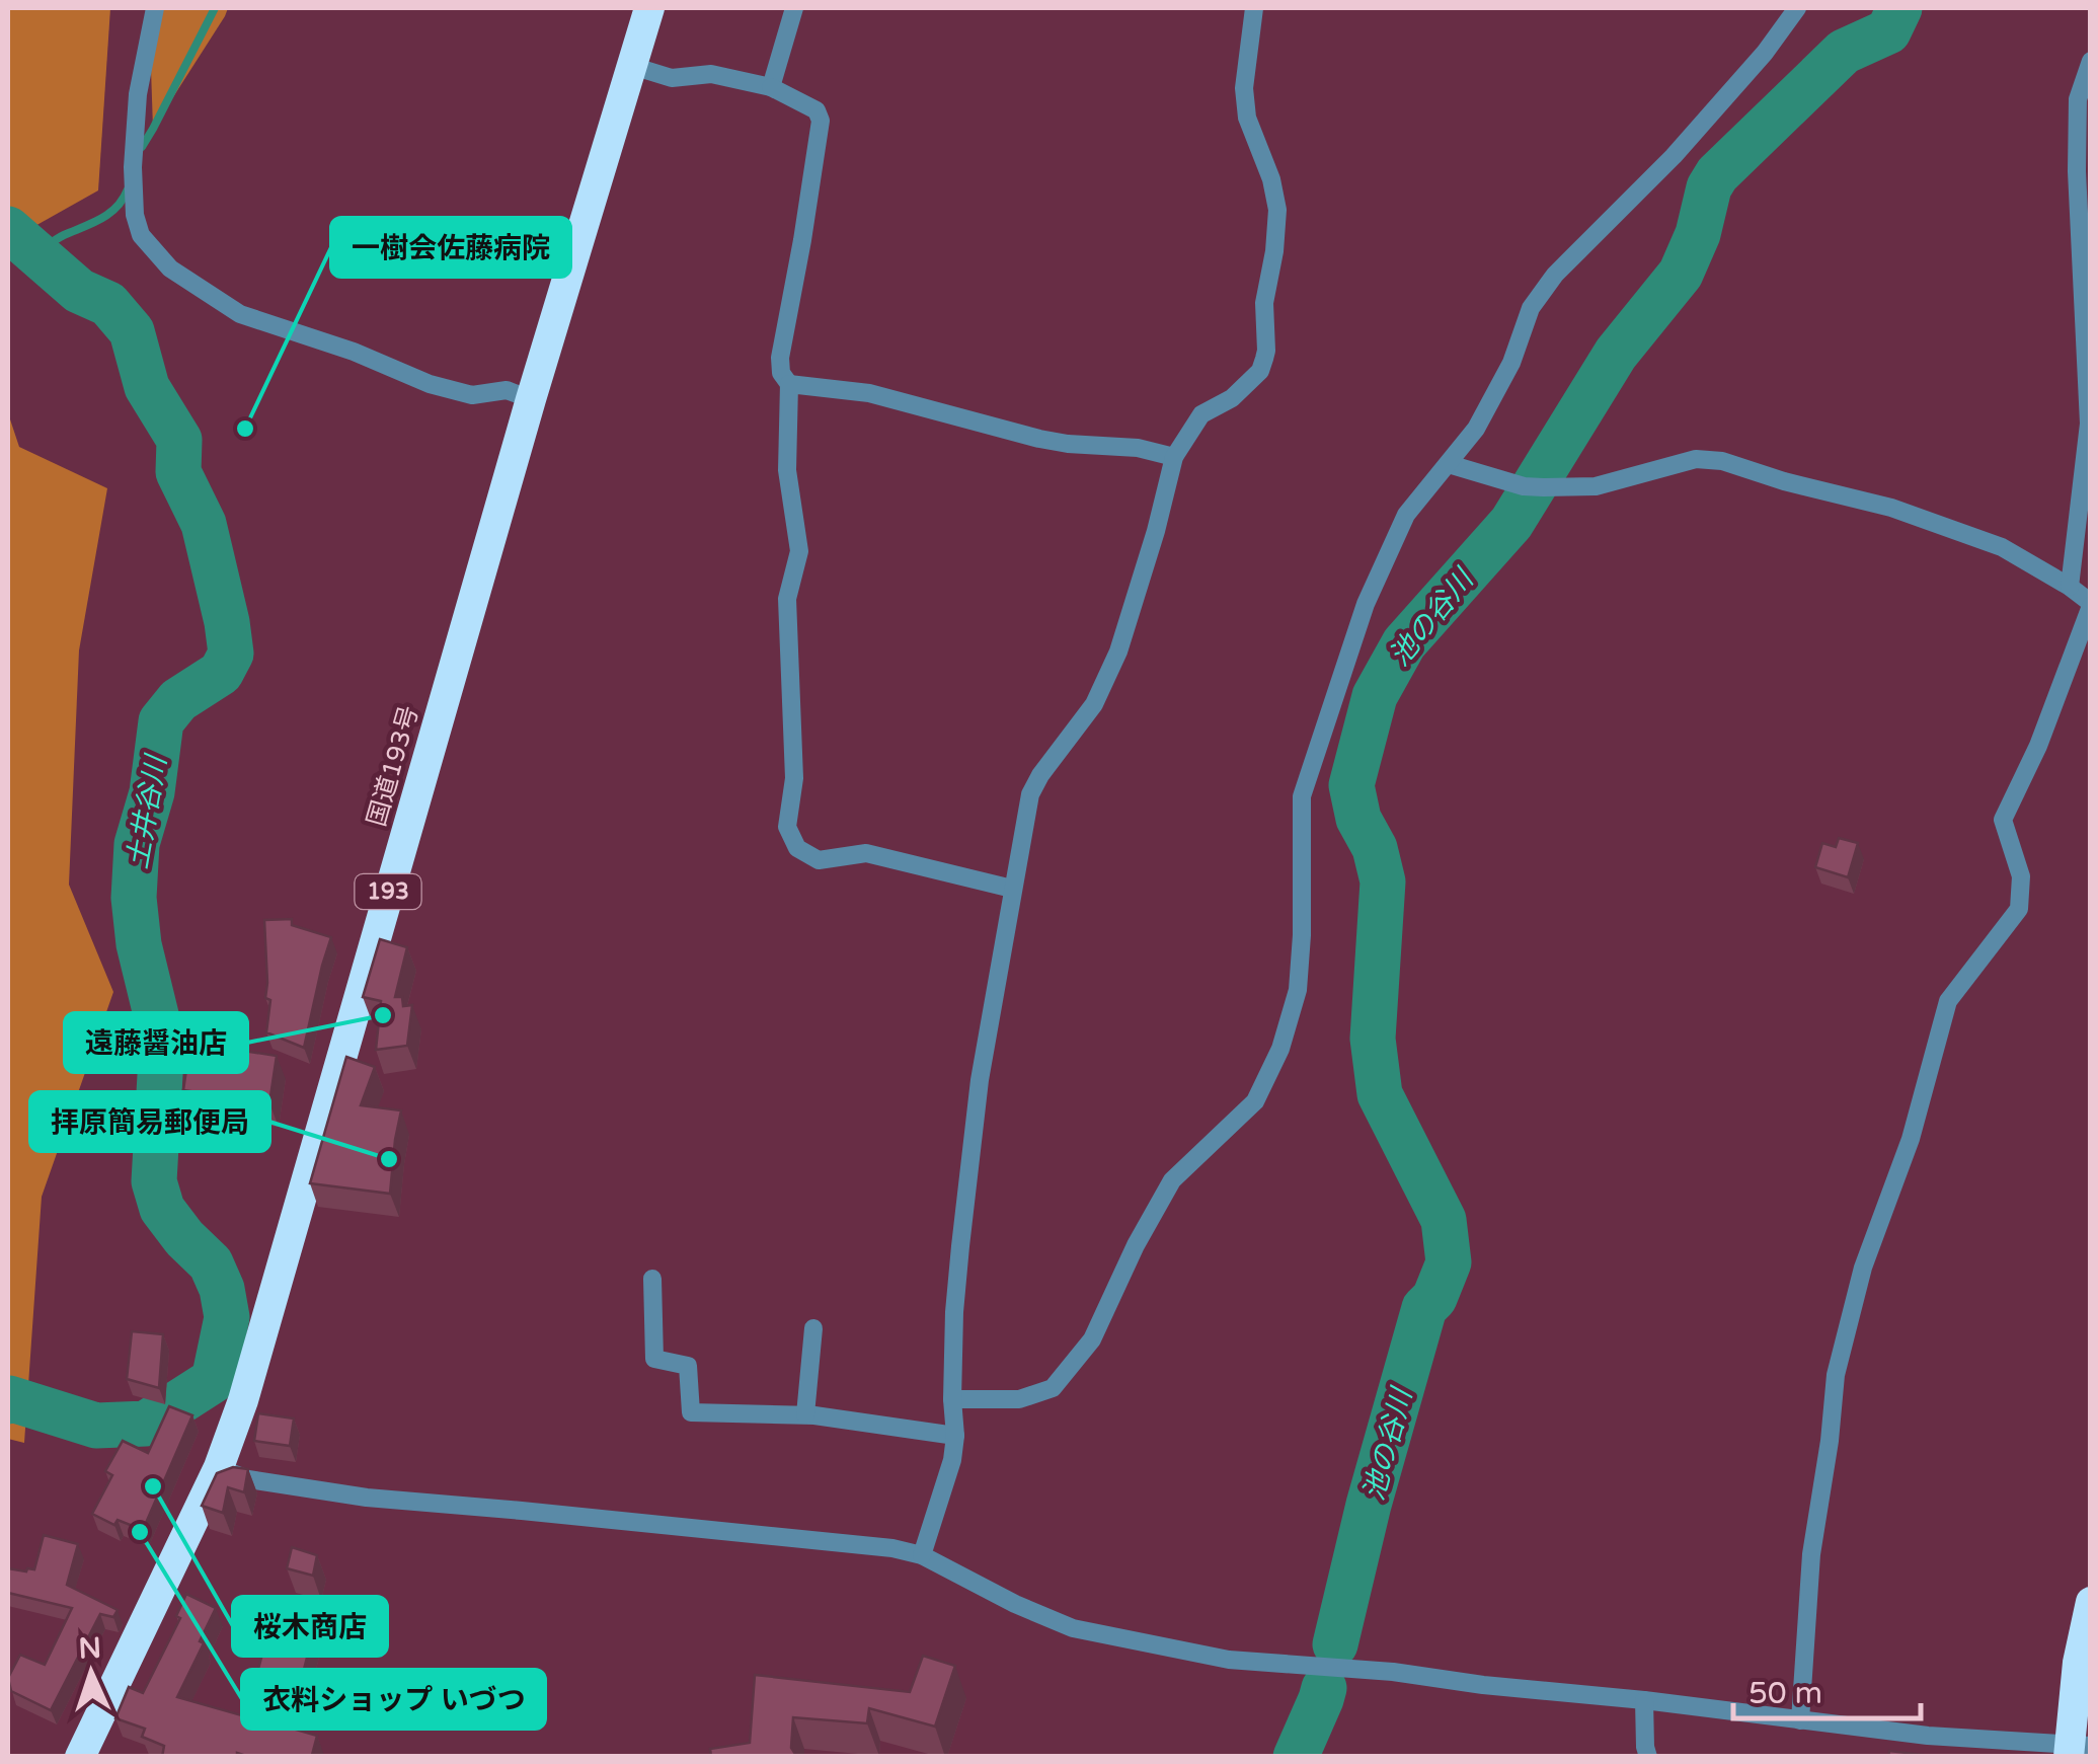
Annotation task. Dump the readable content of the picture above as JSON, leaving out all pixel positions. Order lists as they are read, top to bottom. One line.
{"streets":{"highway":["国道193号","193"]},"water":["池の谷川","土井谷川"],"places":["一樹会佐藤病院","遠藤醤油店","拝原簡易郵便局","桜木商店","衣料ショップ いづつ"],"scale_bar":"50 m","north":"top"}
